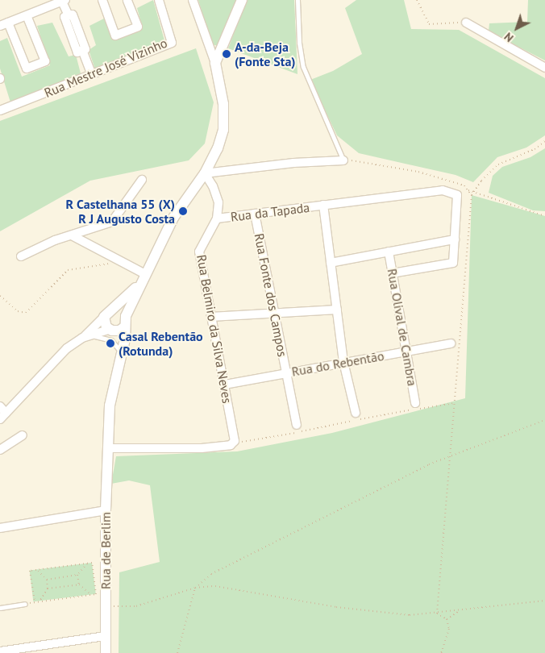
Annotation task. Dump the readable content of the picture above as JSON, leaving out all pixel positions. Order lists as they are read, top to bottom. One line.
{"streets":{"street":["Rua Mestre José Vizinho","Rua da Tapada","Rua Fonte dos Campos","Rua Olival de Cambra","Rua Belmiro da Silva Neves","Rua do Rebentão","Rua de Berlim"]},"crossings":[["Rua da Tapada","Rua Fonte dos Campos"],["Rua da Tapada","Rua Belmiro da Silva Neves"],["Rua Fonte dos Campos","Rua do Rebentão"],["Rua Olival de Cambra","Rua do Rebentão"],["Rua Belmiro da Silva Neves","Rua do Rebentão"]],"places":["A-da-Beja (Fonte Sta)","R Castelhana 55 (X) R J Augusto Costa","Casal Rebentão (Rotunda)"],"north":"bottom left"}
